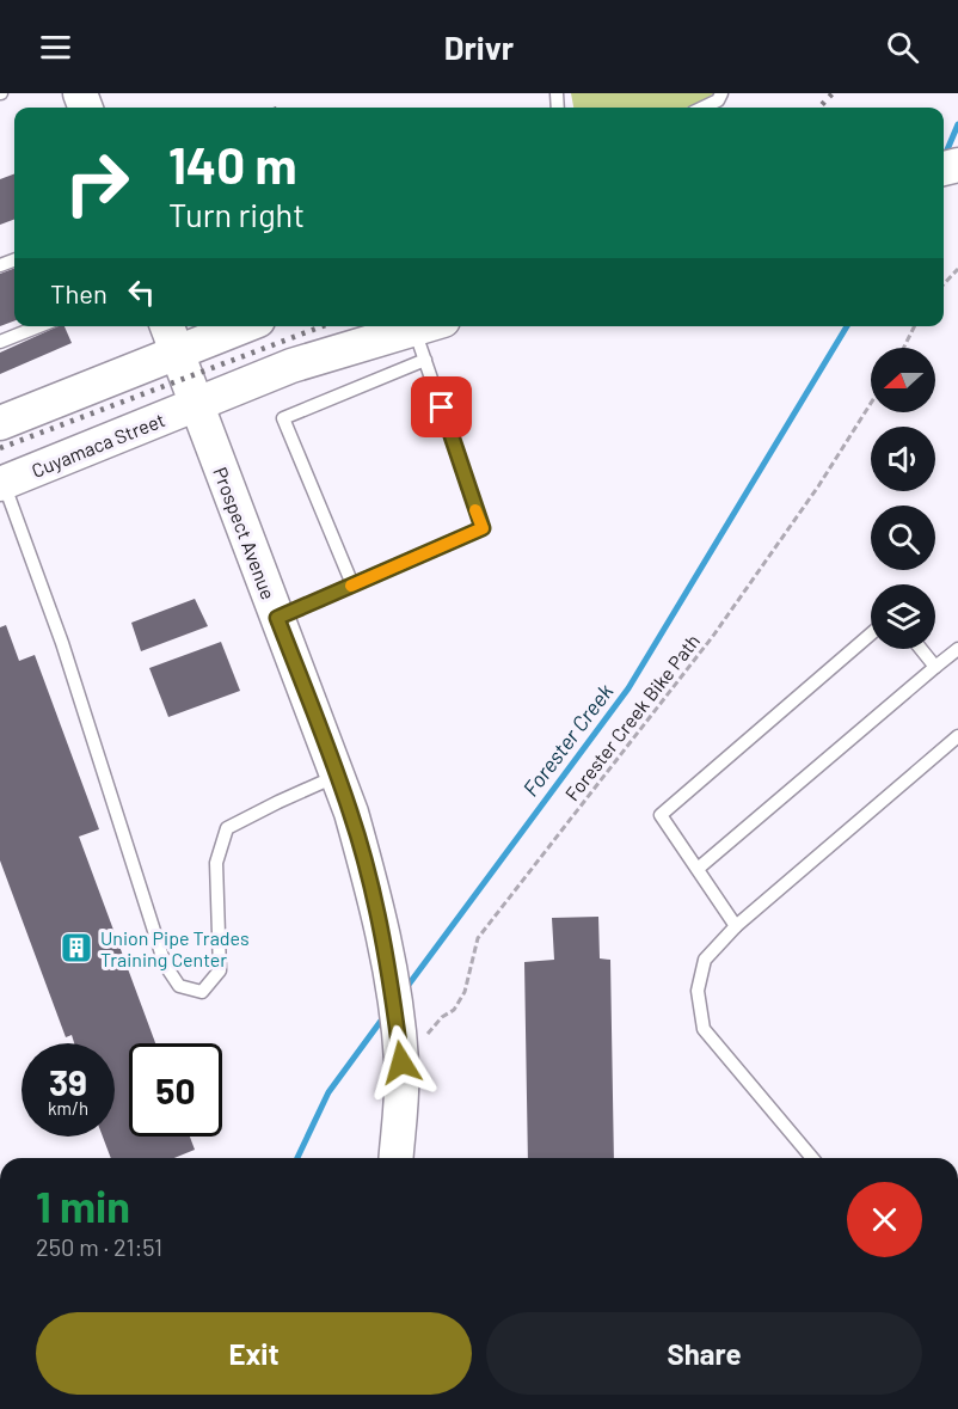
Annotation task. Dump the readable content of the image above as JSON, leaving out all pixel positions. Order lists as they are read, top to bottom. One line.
{"streets":{"main road":["Cuyamaca Street","Prospect Avenue"],"path":["Forester Creek Bike Path"]},"crossings":[["Cuyamaca Street","Prospect Avenue"],["Prospect Avenue","Forester Creek Bike Path"]],"water":["Forester Creek"],"places":{"building":["Union Pipe Trades Training Center"]},"north":"left","page":{"header":"Drivr","turn":["140 m","Turn right"],"then":"Then","speed":"39 km/h","limit":"50","heading":["1 min","250 m · 21:51"],"buttons":["Exit","Share"]}}
